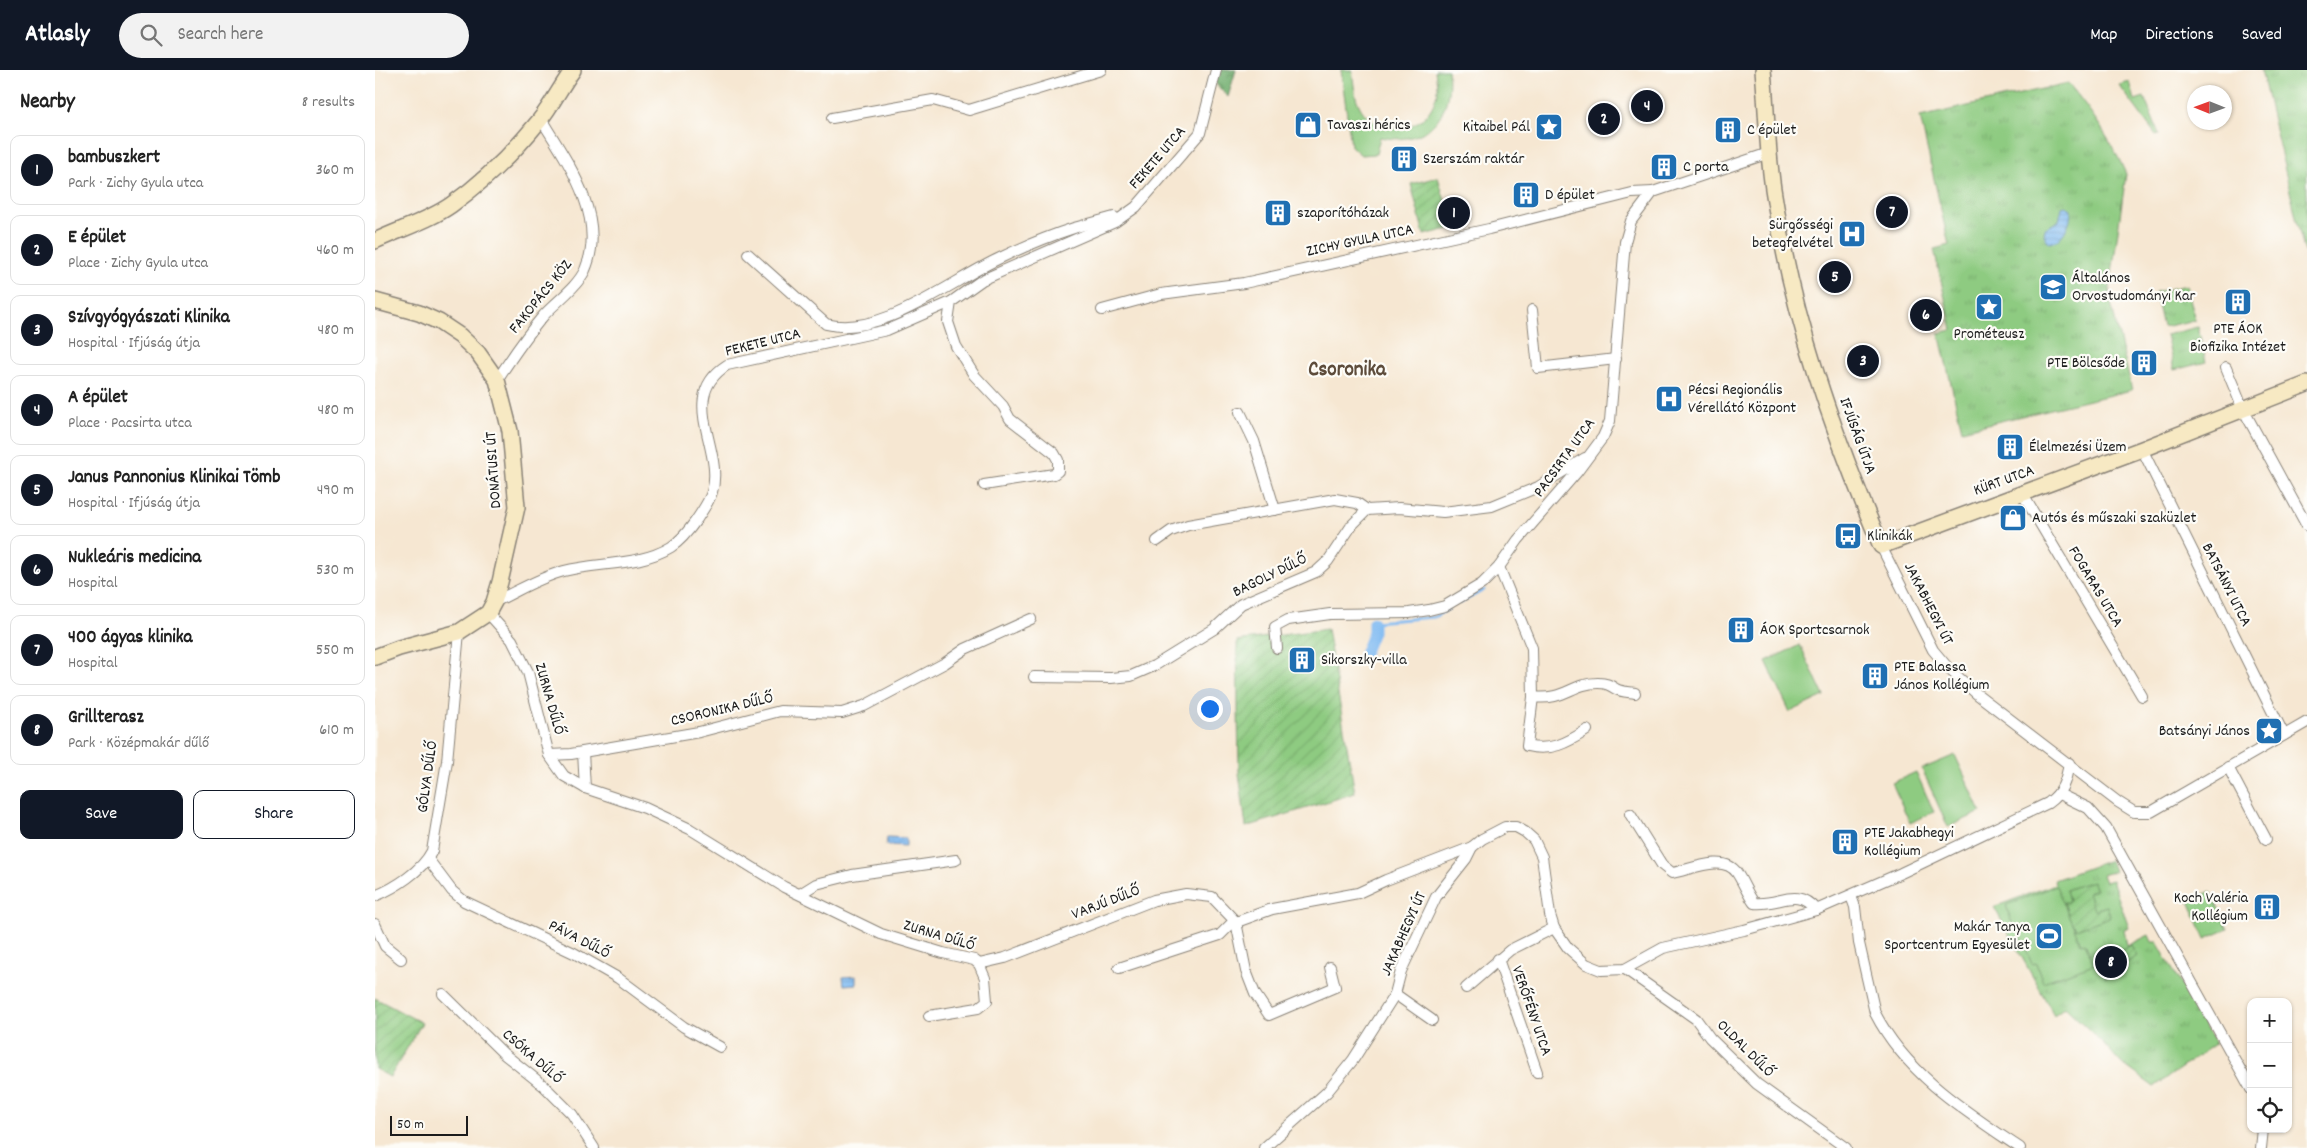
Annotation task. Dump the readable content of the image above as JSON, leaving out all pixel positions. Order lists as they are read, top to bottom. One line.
{"streets":{"street":["FEKETE UTCA","ZICHY GYULA UTCA","FAKOPÁCS KÖZ","IFJÚSÁG ÚTJA","PACSIRTA UTCA","DONÁTUSI ÚT","KÜRT UTCA","BAGOLY DŰLŐ","BATSÁNYI UTCA","FOGARAS UTCA","JAKABHEGYI ÚT","ZURNA DŰLŐ","CSORONIKA DŰLŐ","GÓLYA DŰLŐ","VARJÚ DŰLŐ","PÁVA DŰLŐ","VERŐFÉNY UTCA","OLDAL DŰLŐ","CSÓKA DŰLŐ"]},"crossings":[["FEKETE UTCA","DONÁTUSI ÚT"],["FEKETE UTCA","ZURNA DŰLŐ"],["ZICHY GYULA UTCA","PACSIRTA UTCA"],["FAKOPÁCS KÖZ","DONÁTUSI ÚT"],["IFJÚSÁG ÚTJA","KÜRT UTCA"],["IFJÚSÁG ÚTJA","JAKABHEGYI ÚT"],["DONÁTUSI ÚT","ZURNA DŰLŐ"],["KÜRT UTCA","BATSÁNYI UTCA"],["KÜRT UTCA","FOGARAS UTCA"],["KÜRT UTCA","JAKABHEGYI ÚT"],["BATSÁNYI UTCA","JAKABHEGYI ÚT"],["JAKABHEGYI ÚT","OLDAL DŰLŐ"],["ZURNA DŰLŐ","CSORONIKA DŰLŐ"],["ZURNA DŰLŐ","VARJÚ DŰLŐ"],["GÓLYA DŰLŐ","PÁVA DŰLŐ"]],"districts":["Csoronika"],"places":{"shop":["Tavaszi hérics","Autós és műszaki szaküzlet"],"place":["Kitaibel Pál","Prométeusz","Batsányi János"],"building":["C épület","Szerszám raktár","C porta","D épület","szaporítóházak","PTE ÁOK Biofizika Intézet","PTE Bölcsőde","Élelmezési Üzem","ÁOK Sportcsarnok","Sikorszky-villa","PTE Balassa János Kollégium","PTE Jakabhegyi Kollégium","Koch Valéria Kollégium"],"hospital":["Sürgősségi betegfelvétel","Pécsi Regionális Vérellátó Központ"],"school or university":["Általános Orvostudományi Kar"],"bus stop":["Klinikák"],"sports":["Makár Tanya Sportcentrum Egyesület"]},"scale_bar":"50 m","north":"left","page":{"header":"Atlasly","search":"Search here","nav":["Map","Directions","Saved"],"heading":["Nearby","8 results"],"pins":["4","2","7","1","5","6","3","8"],"list":[{"mark":"1","name":"bambuszkert","note":"Park · Zichy Gyula utca","value":"360 m"},{"mark":"2","name":"E épület","note":"Place · Zichy Gyula utca","value":"460 m"},{"mark":"3","name":"Szívgyógyászati Klinika","note":"Hospital · Ifjúság útja","value":"480 m"},{"mark":"4","name":"A épület","note":"Place · Pacsirta utca","value":"480 m"},{"mark":"5","name":"Janus Pannonius Klinikai Tömb","note":"Hospital · Ifjúság útja","value":"490 m"},{"mark":"6","name":"Nukleáris medicina","note":"Hospital","value":"530 m"},{"mark":"7","name":"400 ágyas klinika","note":"Hospital","value":"550 m"},{"mark":"8","name":"Grillterasz","note":"Park · Középmakár dűlő","value":"610 m"}],"buttons":["Save","Share"],"map_buttons":["+","−"],"scale":"50 m"}}
